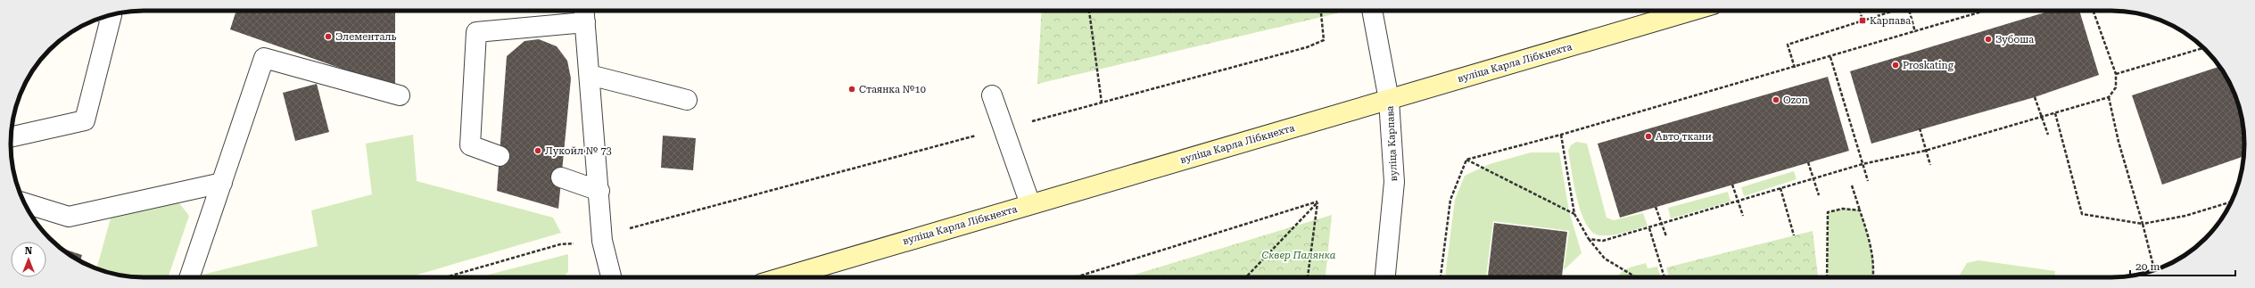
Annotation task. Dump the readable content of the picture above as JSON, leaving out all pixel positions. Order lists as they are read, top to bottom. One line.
{"streets":{"main road":["вуліца Карла Лібкнехта"],"street":["вуліца Карпава"]},"crossings":[["вуліца Карла Лібкнехта","вуліца Карпава"]],"parks":["Сквер Палянка"],"places":{"transit":["Карпава"],"other":["Элементаль","Зубоша","Proskating","Стаянка №10","Ozon","Авто ткани","Лукойл № 73"]},"scale_bar":"20 m","north":"top"}
